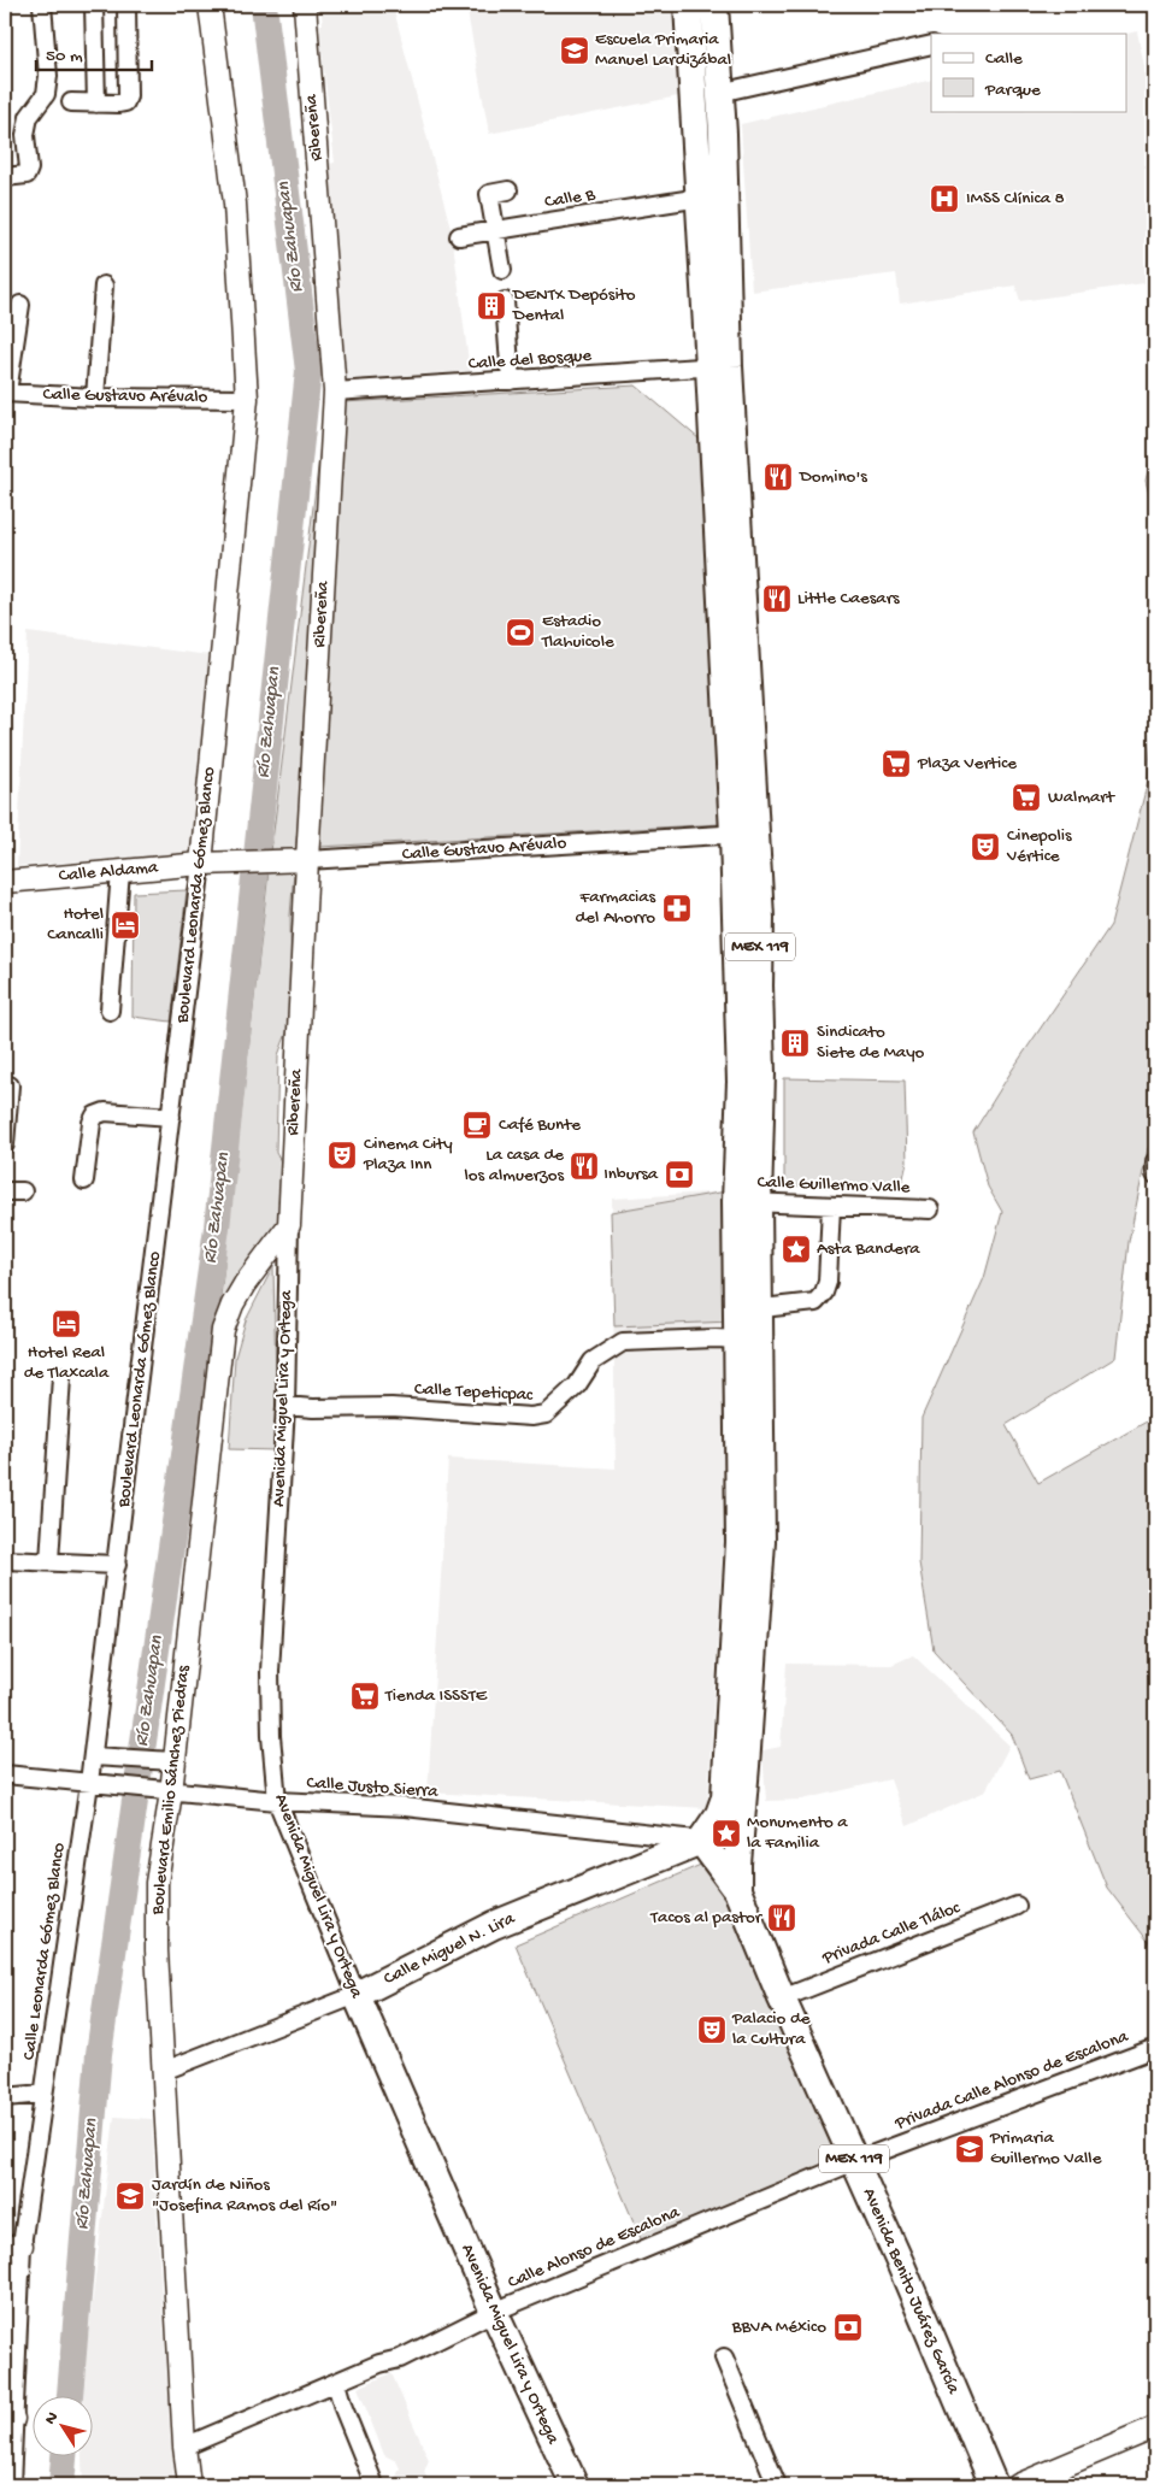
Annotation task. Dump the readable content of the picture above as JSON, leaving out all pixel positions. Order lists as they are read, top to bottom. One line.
{"streets":{"main road":["MEX 119","Avenida Miguel Lira y Ortega","Calle Miguel N. Lira","Avenida Benito Juárez García"],"street":["Ribereña","Calle B","Calle del Bosque","Calle Gustavo Arévalo","Calle Aldama","Boulevard Leonarda Gómez Blanco","Calle Guillermo Valle","Calle Tepeticpac","Calle Justo Sierra","Boulevard Emilio Sánchez Piedras","Privada Calle Tláloc","Calle Leonarda Gómez Blanco","Privada Calle Alonso de Escalona","Calle Alonso de Escalona"]},"crossings":[["Ribereña","Calle del Bosque"],["Ribereña","Calle Gustavo Arévalo"],["Ribereña","Avenida Miguel Lira y Ortega"],["Ribereña","Boulevard Emilio Sánchez Piedras"],["Calle B","MEX 119"],["Calle del Bosque","MEX 119"],["Calle Gustavo Arévalo","Calle Aldama"],["Calle Gustavo Arévalo","Boulevard Leonarda Gómez Blanco"],["Calle Gustavo Arévalo","MEX 119"],["Calle Aldama","Boulevard Leonarda Gómez Blanco"],["Boulevard Leonarda Gómez Blanco","Calle Justo Sierra"],["Boulevard Leonarda Gómez Blanco","Calle Leonarda Gómez Blanco"],["MEX 119","Calle Guillermo Valle"],["MEX 119","Calle Tepeticpac"],["MEX 119","Calle Justo Sierra"],["MEX 119","Calle Miguel N. Lira"],["MEX 119","Avenida Benito Juárez García"],["Calle Tepeticpac","Avenida Miguel Lira y Ortega"],["Avenida Miguel Lira y Ortega","Calle Justo Sierra"],["Avenida Miguel Lira y Ortega","Boulevard Emilio Sánchez Piedras"],["Avenida Miguel Lira y Ortega","Calle Miguel N. Lira"],["Avenida Miguel Lira y Ortega","Calle Alonso de Escalona"],["Calle Justo Sierra","Boulevard Emilio Sánchez Piedras"],["Calle Justo Sierra","Calle Miguel N. Lira"],["Calle Justo Sierra","Calle Leonarda Gómez Blanco"],["Calle Justo Sierra","Avenida Benito Juárez García"],["Boulevard Emilio Sánchez Piedras","Calle Miguel N. Lira"],["Boulevard Emilio Sánchez Piedras","Calle Alonso de Escalona"],["Privada Calle Tláloc","Avenida Benito Juárez García"],["Calle Miguel N. Lira","Avenida Benito Juárez García"],["Privada Calle Alonso de Escalona","Calle Alonso de Escalona"],["Privada Calle Alonso de Escalona","Avenida Benito Juárez García"],["Calle Alonso de Escalona","Avenida Benito Juárez García"]],"water":["Río Zahuapan"],"places":{"school or university":["Escuela Primaria Manuel Lardizábal","Primaria Guillermo Valle","Jardín de Niños \"Josefina Ramos del Río\""],"hospital":["IMSS Clínica 8"],"building":["DENTX Depósito Dental","Sindicato Siete de Mayo"],"restaurant":["Domino's","Little Caesars","La casa de los almuerzos","Tacos al pastor"],"sports":["Estadio Tlahuicole"],"supermarket":["Plaza Vertice","Walmart","Tienda ISSSTE"],"theatre":["Cinepolis Vértice","Cinema City Plaza Inn","Palacio de la Cultura"],"pharmacy":["Farmacias del Ahorro"],"hotel":["Hotel Cancalli","Hotel Real de Tlaxcala"],"cafe":["Café Bunte"],"bank":["Inbursa","BBVA México"],"place":["Asta Bandera","Monumento a la Familia"]},"legend":["Calle","Parque"],"scale_bar":"50 m","north":"top left"}
